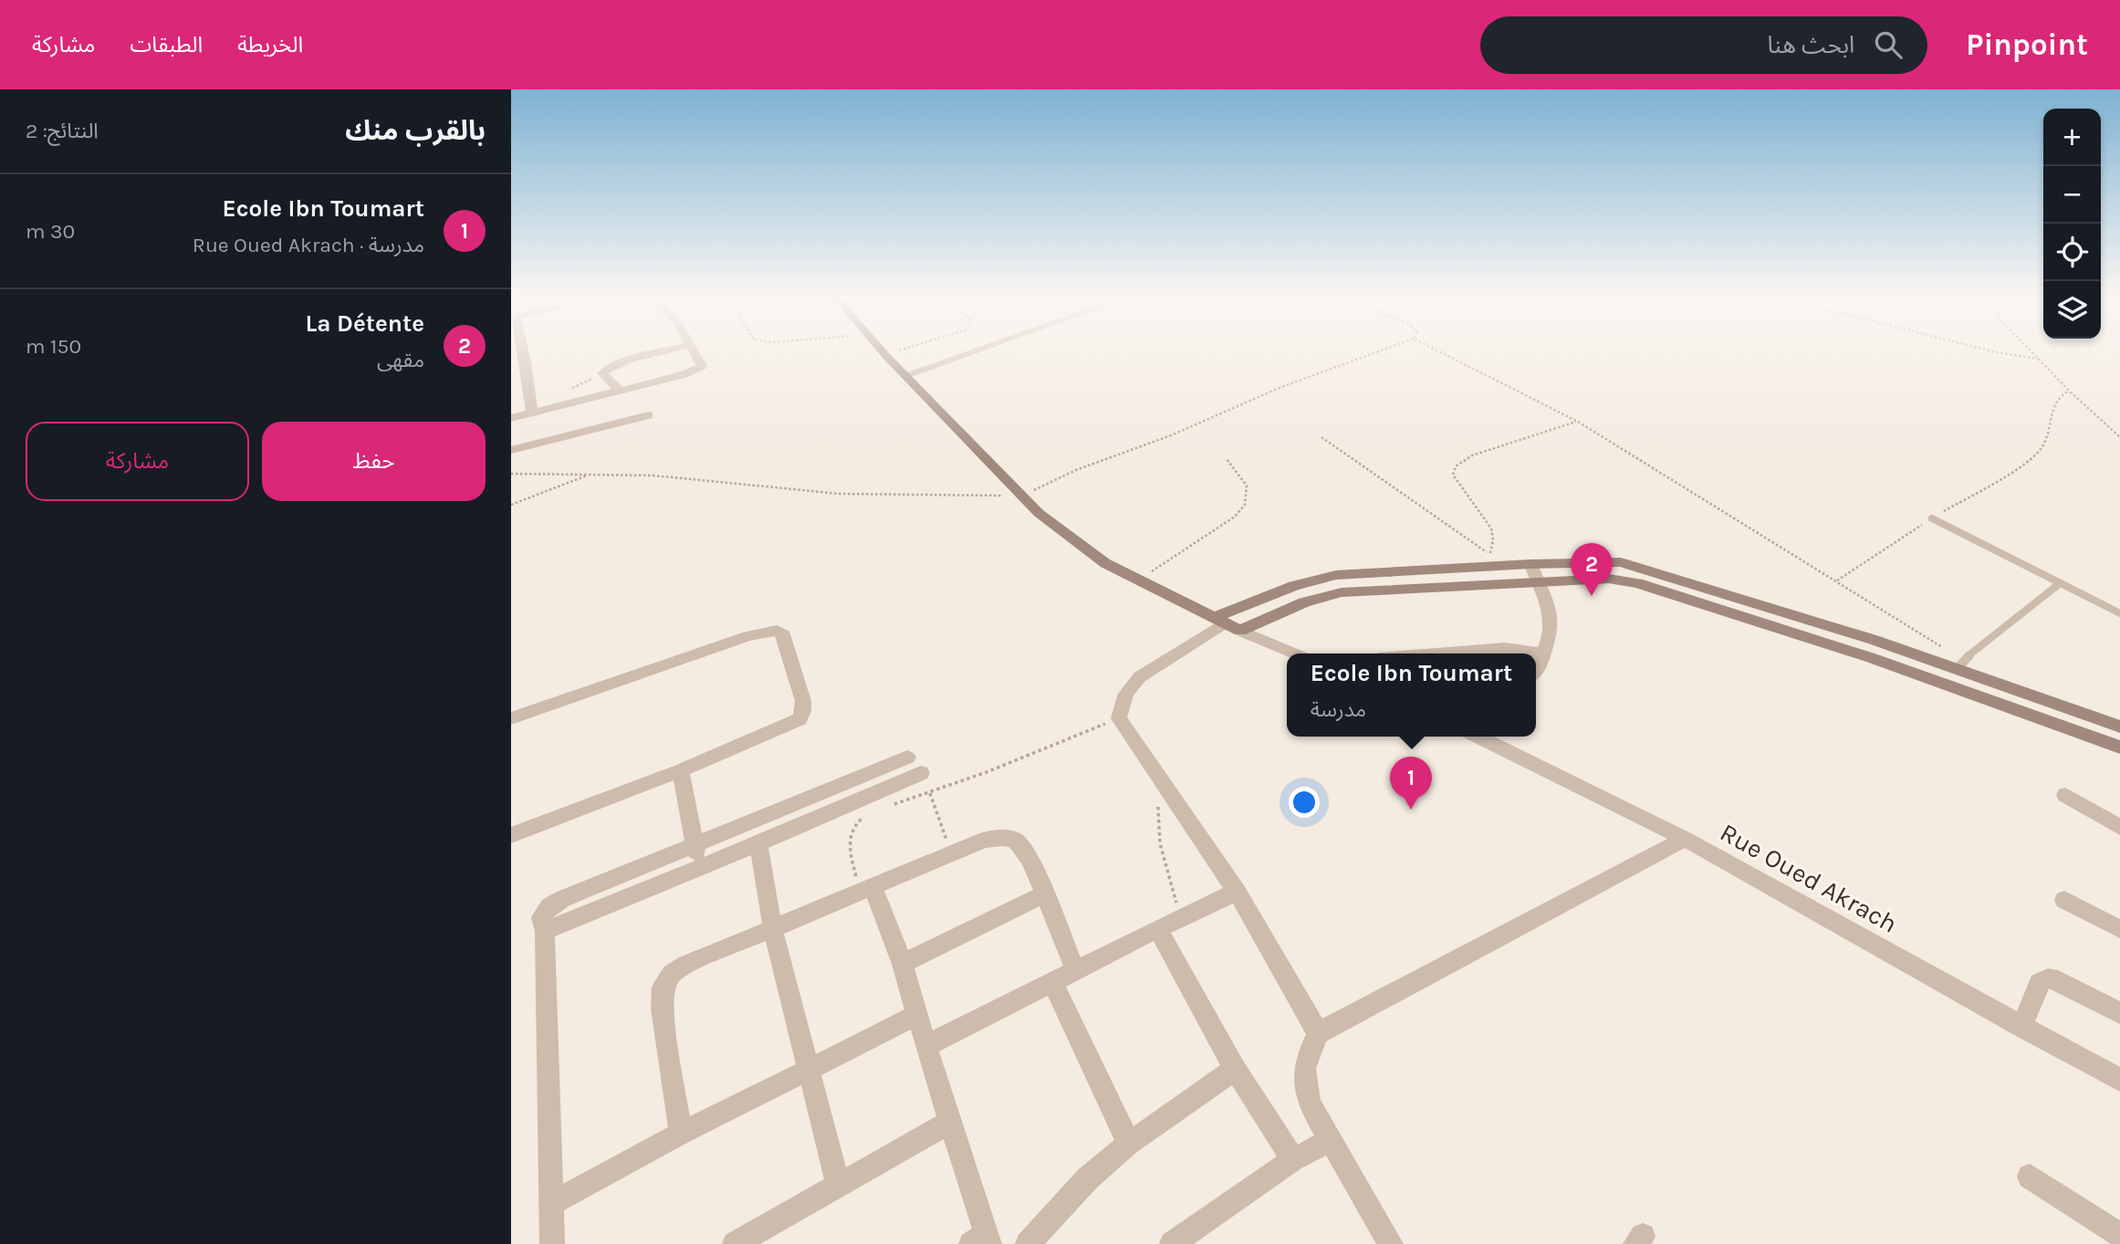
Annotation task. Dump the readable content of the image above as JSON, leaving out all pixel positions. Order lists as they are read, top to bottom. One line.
{"streets":{"street":["Rue Oued Akrach"]},"page":{"header":"Pinpoint","search":"ابحث هنا","nav":["الخريطة","الطبقات","مشاركة"],"heading":["بالقرب منك","النتائج: 2"],"map_buttons":["+","−"],"list":[{"mark":"1","name":"Ecole Ibn Toumart","note":"مدرسة · Rue Oued Akrach","value":"30 m"},{"mark":"2","name":"La Détente","note":"مقهى","value":"150 m"}],"buttons":["حفظ","مشاركة"],"pins":["2","1"],"popup":["Ecole Ibn Toumart","مدرسة"]}}
